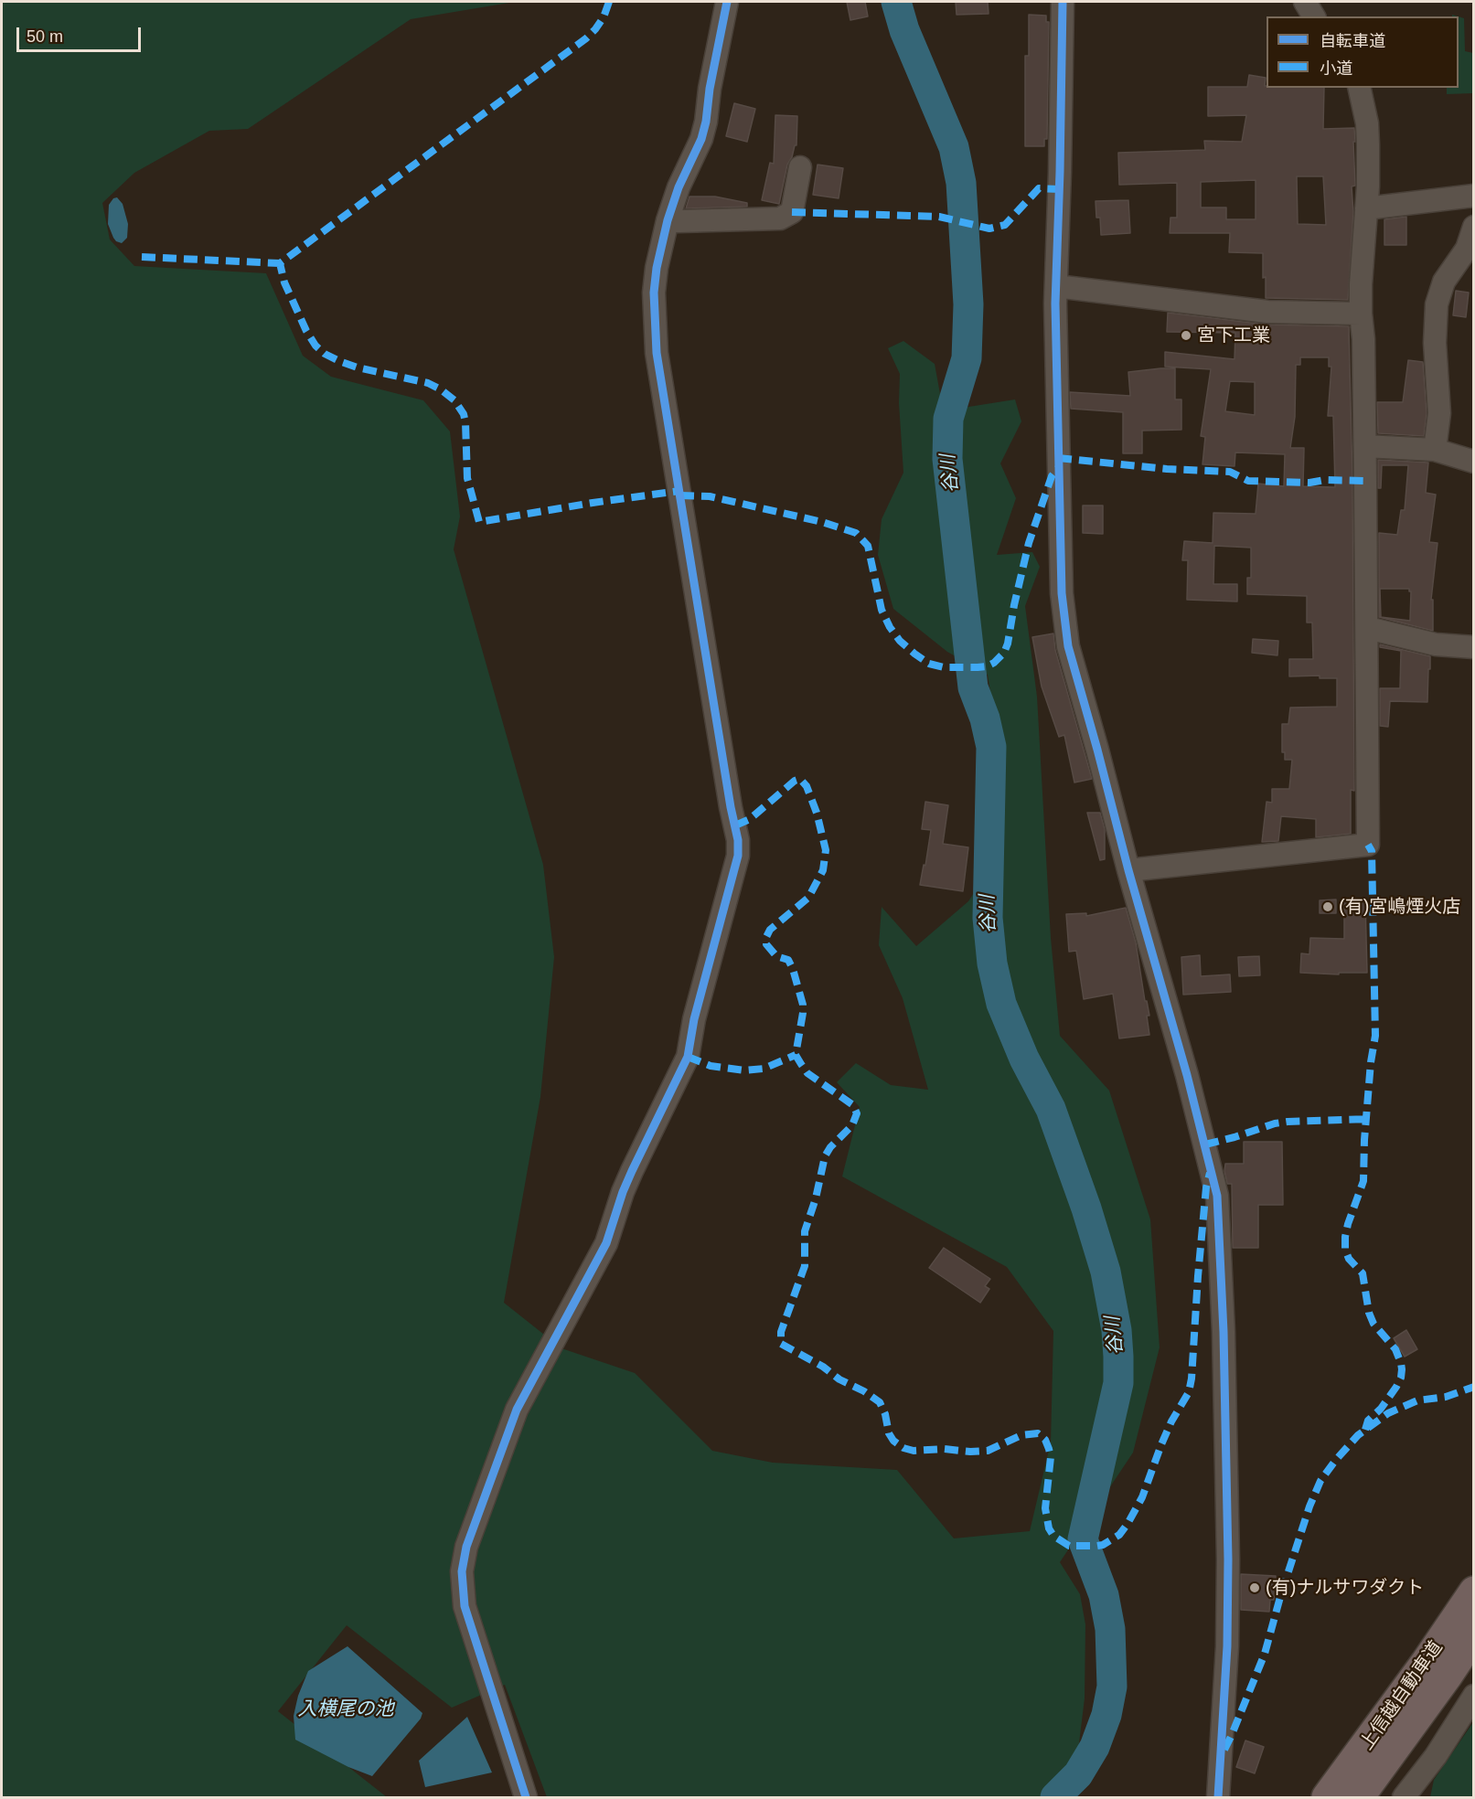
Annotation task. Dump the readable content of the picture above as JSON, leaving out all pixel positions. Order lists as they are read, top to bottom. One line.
{"streets":{"highway":["上信越自動車道"]},"water":["谷川","入横尾の池"],"places":["宮下工業","(有)宮嶋煙火店","(有)ナルサワダクト"],"legend":["自転車道","小道"],"scale_bar":"50 m"}
